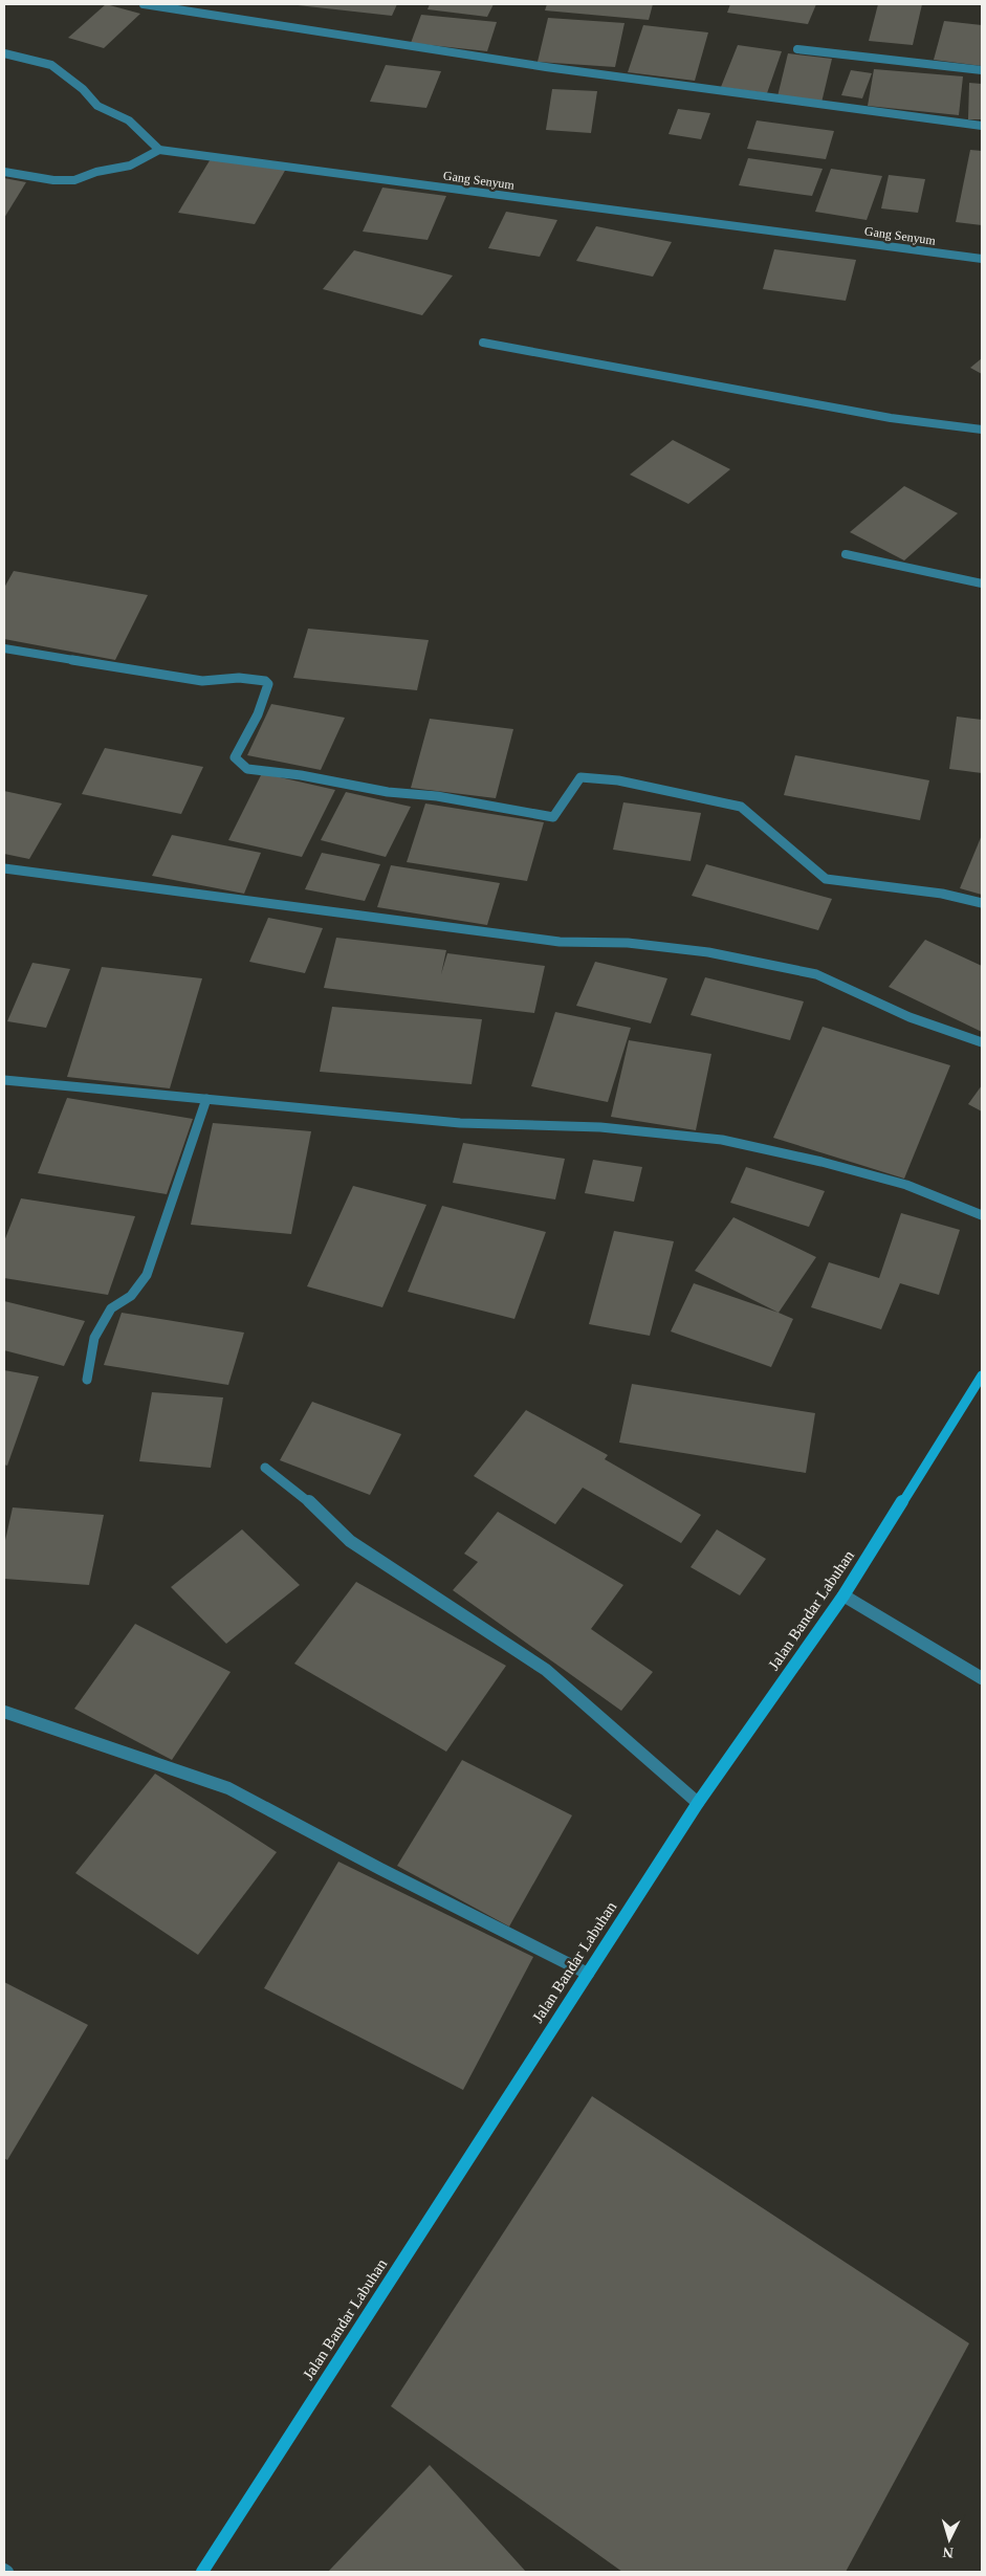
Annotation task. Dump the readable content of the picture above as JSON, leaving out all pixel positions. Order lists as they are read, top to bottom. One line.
{"streets":{"main road":["Jalan Bandar Labuhan"],"street":["Gang Senyum"]},"north":"bottom"}
